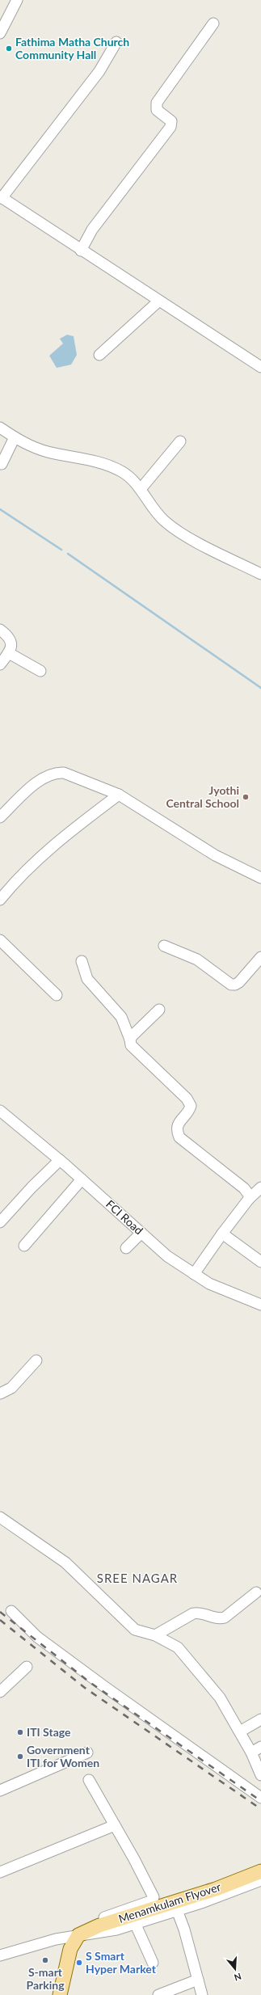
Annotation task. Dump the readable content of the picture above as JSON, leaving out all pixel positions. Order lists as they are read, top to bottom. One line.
{"streets":{"main road":["Menamkulam Flyover"],"street":["FCI Road"]},"districts":["SREE NAGAR"],"places":["Fathima Matha Church Community Hall","Jyothi Central School","ITI Stage","Government ITI for Women","S-mart Parking","S Smart Hyper Market"],"north":"bottom"}
